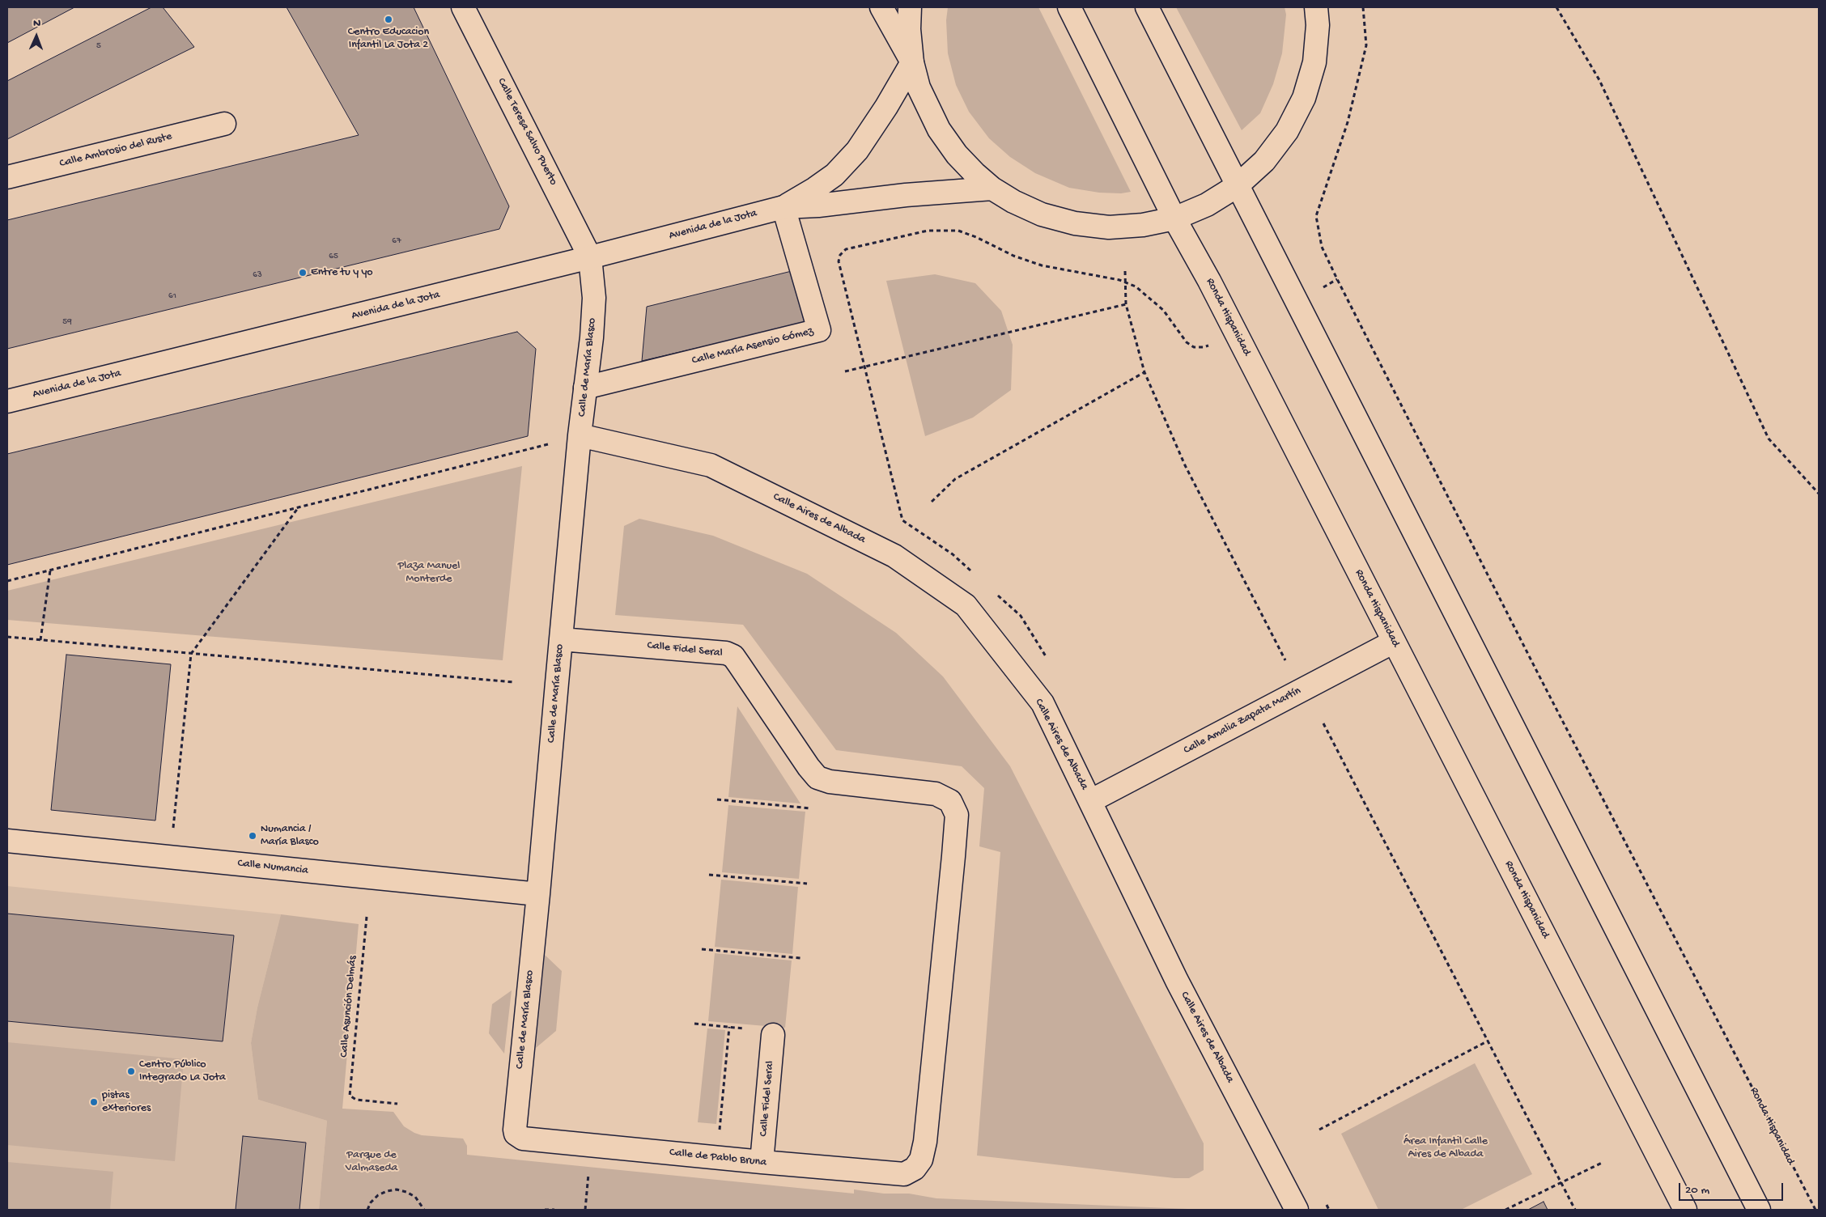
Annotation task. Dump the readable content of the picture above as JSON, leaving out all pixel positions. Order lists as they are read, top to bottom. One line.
{"streets":{"main road":["Calle Teresa Salvo Puerto","Calle Ambrosio del Ruste","Avenida de la Jota","Ronda Hispanidad","Calle María Asensio Gómez","Calle de María Blasco","Calle Aires de Albada","Calle Fidel Seral","Calle Amalia Zapata Martín","Calle Numancia","Calle de Pablo Bruna"],"path":["Calle Asunción Delmás"]},"crossings":[["Calle Teresa Salvo Puerto","Avenida de la Jota"],["Calle Teresa Salvo Puerto","Calle de María Blasco"],["Avenida de la Jota","Calle María Asensio Gómez"],["Avenida de la Jota","Calle de María Blasco"],["Ronda Hispanidad","Calle Amalia Zapata Martín"],["Calle María Asensio Gómez","Calle de María Blasco"],["Calle de María Blasco","Calle Aires de Albada"],["Calle de María Blasco","Calle Fidel Seral"],["Calle de María Blasco","Calle Numancia"],["Calle de María Blasco","Calle de Pablo Bruna"],["Calle Aires de Albada","Calle Amalia Zapata Martín"],["Calle Fidel Seral","Calle de Pablo Bruna"]],"parks":["Plaza Manuel Monterde","Área Infantil Calle Aires de Albada","Parque de Valmaseda"],"places":["Centro Educacion Infantil La Jota 2","Entre tu y yo","Numancia / María Blasco","Centro Público Integrado La Jota","pistas exteriores"],"house_numbers":["5","67","65","63","61","59"],"scale_bar":"20 m","north":"top"}
